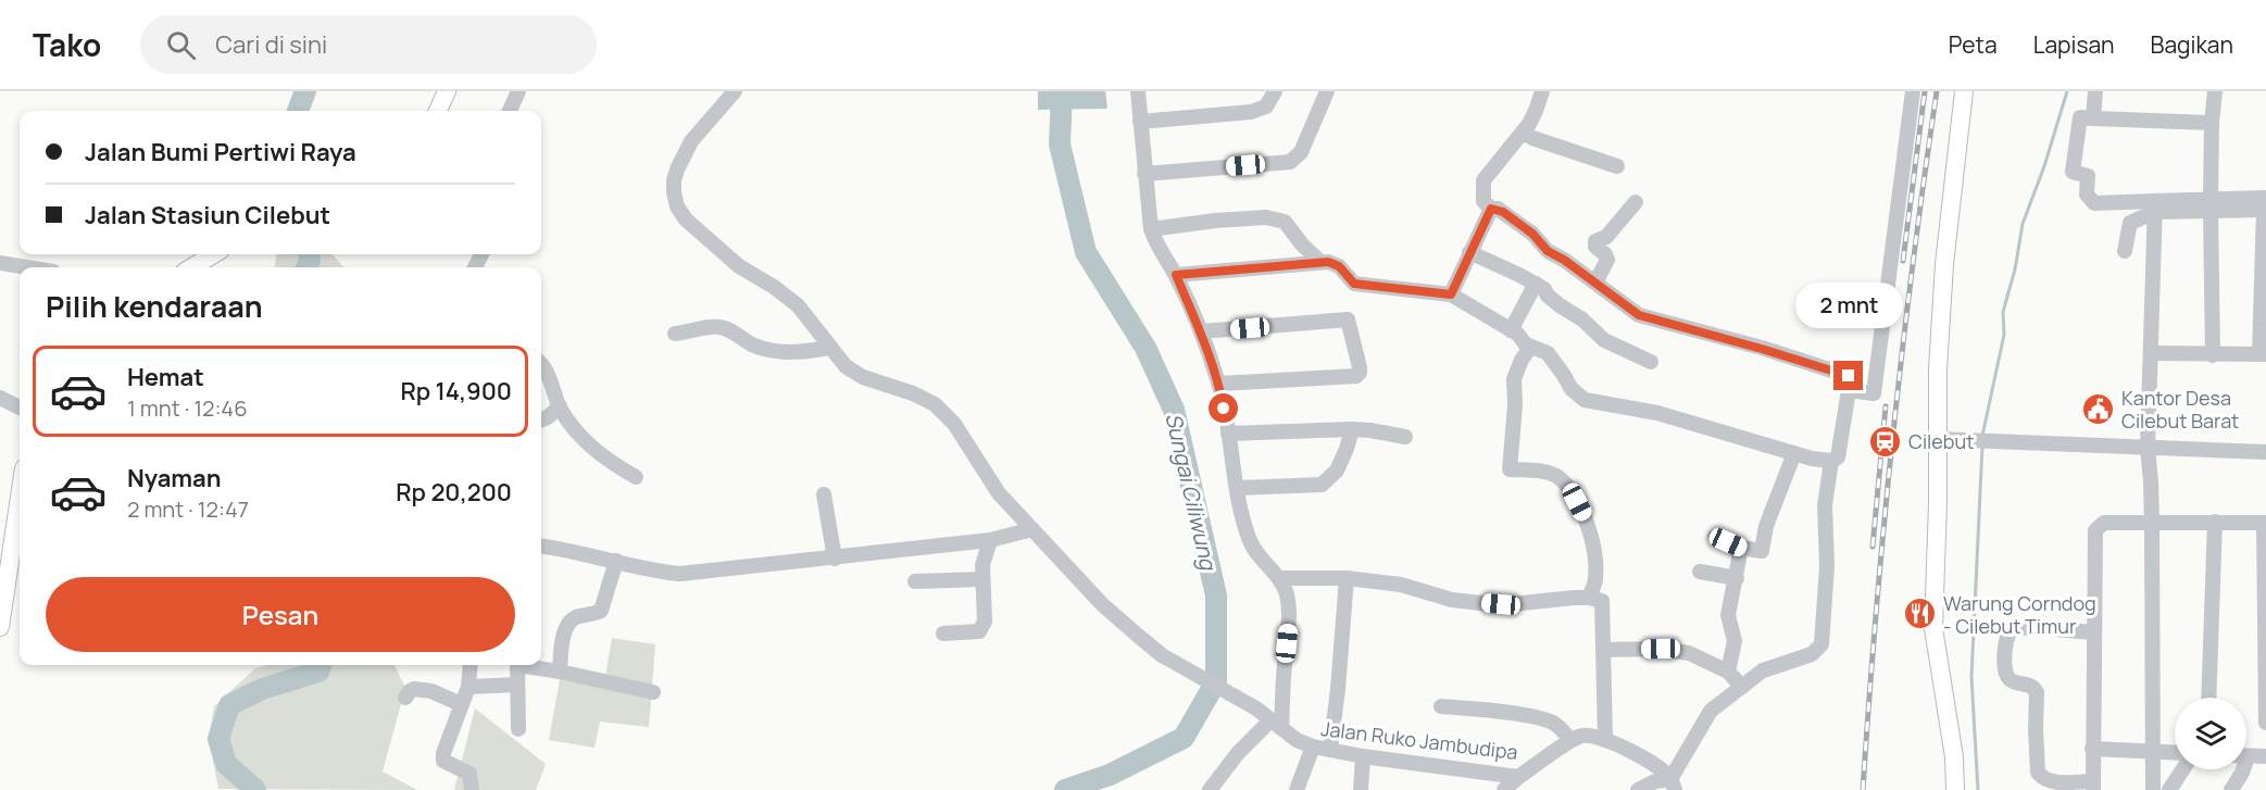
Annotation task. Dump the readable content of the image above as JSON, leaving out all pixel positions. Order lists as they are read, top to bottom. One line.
{"streets":{"street":["Jalan Ruko Jambudipa"]},"water":["Sungai Ciliwung"],"places":{"public building":["Kantor Desa Cilebut Barat"],"station":["Cilebut"],"restaurant":["Warung Corndog - Cilebut Timur"]},"page":{"header":"Tako","search":"Cari di sini","nav":["Peta","Lapisan","Bagikan"],"banner":["Jalan Bumi Pertiwi Raya","Jalan Stasiun Cilebut"],"heading":"Pilih kendaraan","bubble":"2 mnt","list":[{"name":"Hemat","note":"1 mnt · 12:46","value":"Rp 14,900"},{"name":"Nyaman","note":"2 mnt · 12:47","value":"Rp 20,200"}],"buttons":"Pesan"}}
